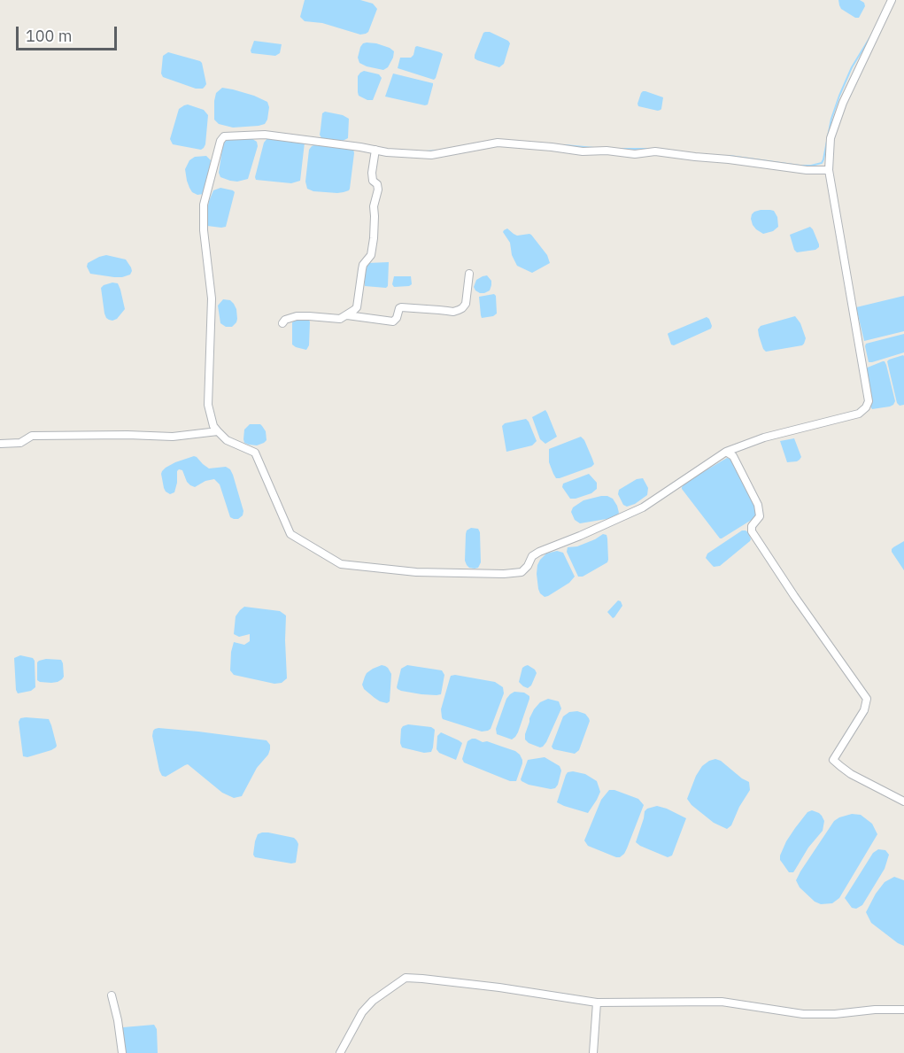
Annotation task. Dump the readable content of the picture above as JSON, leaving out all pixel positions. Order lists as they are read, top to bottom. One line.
{"scale_bar":"100 m"}
